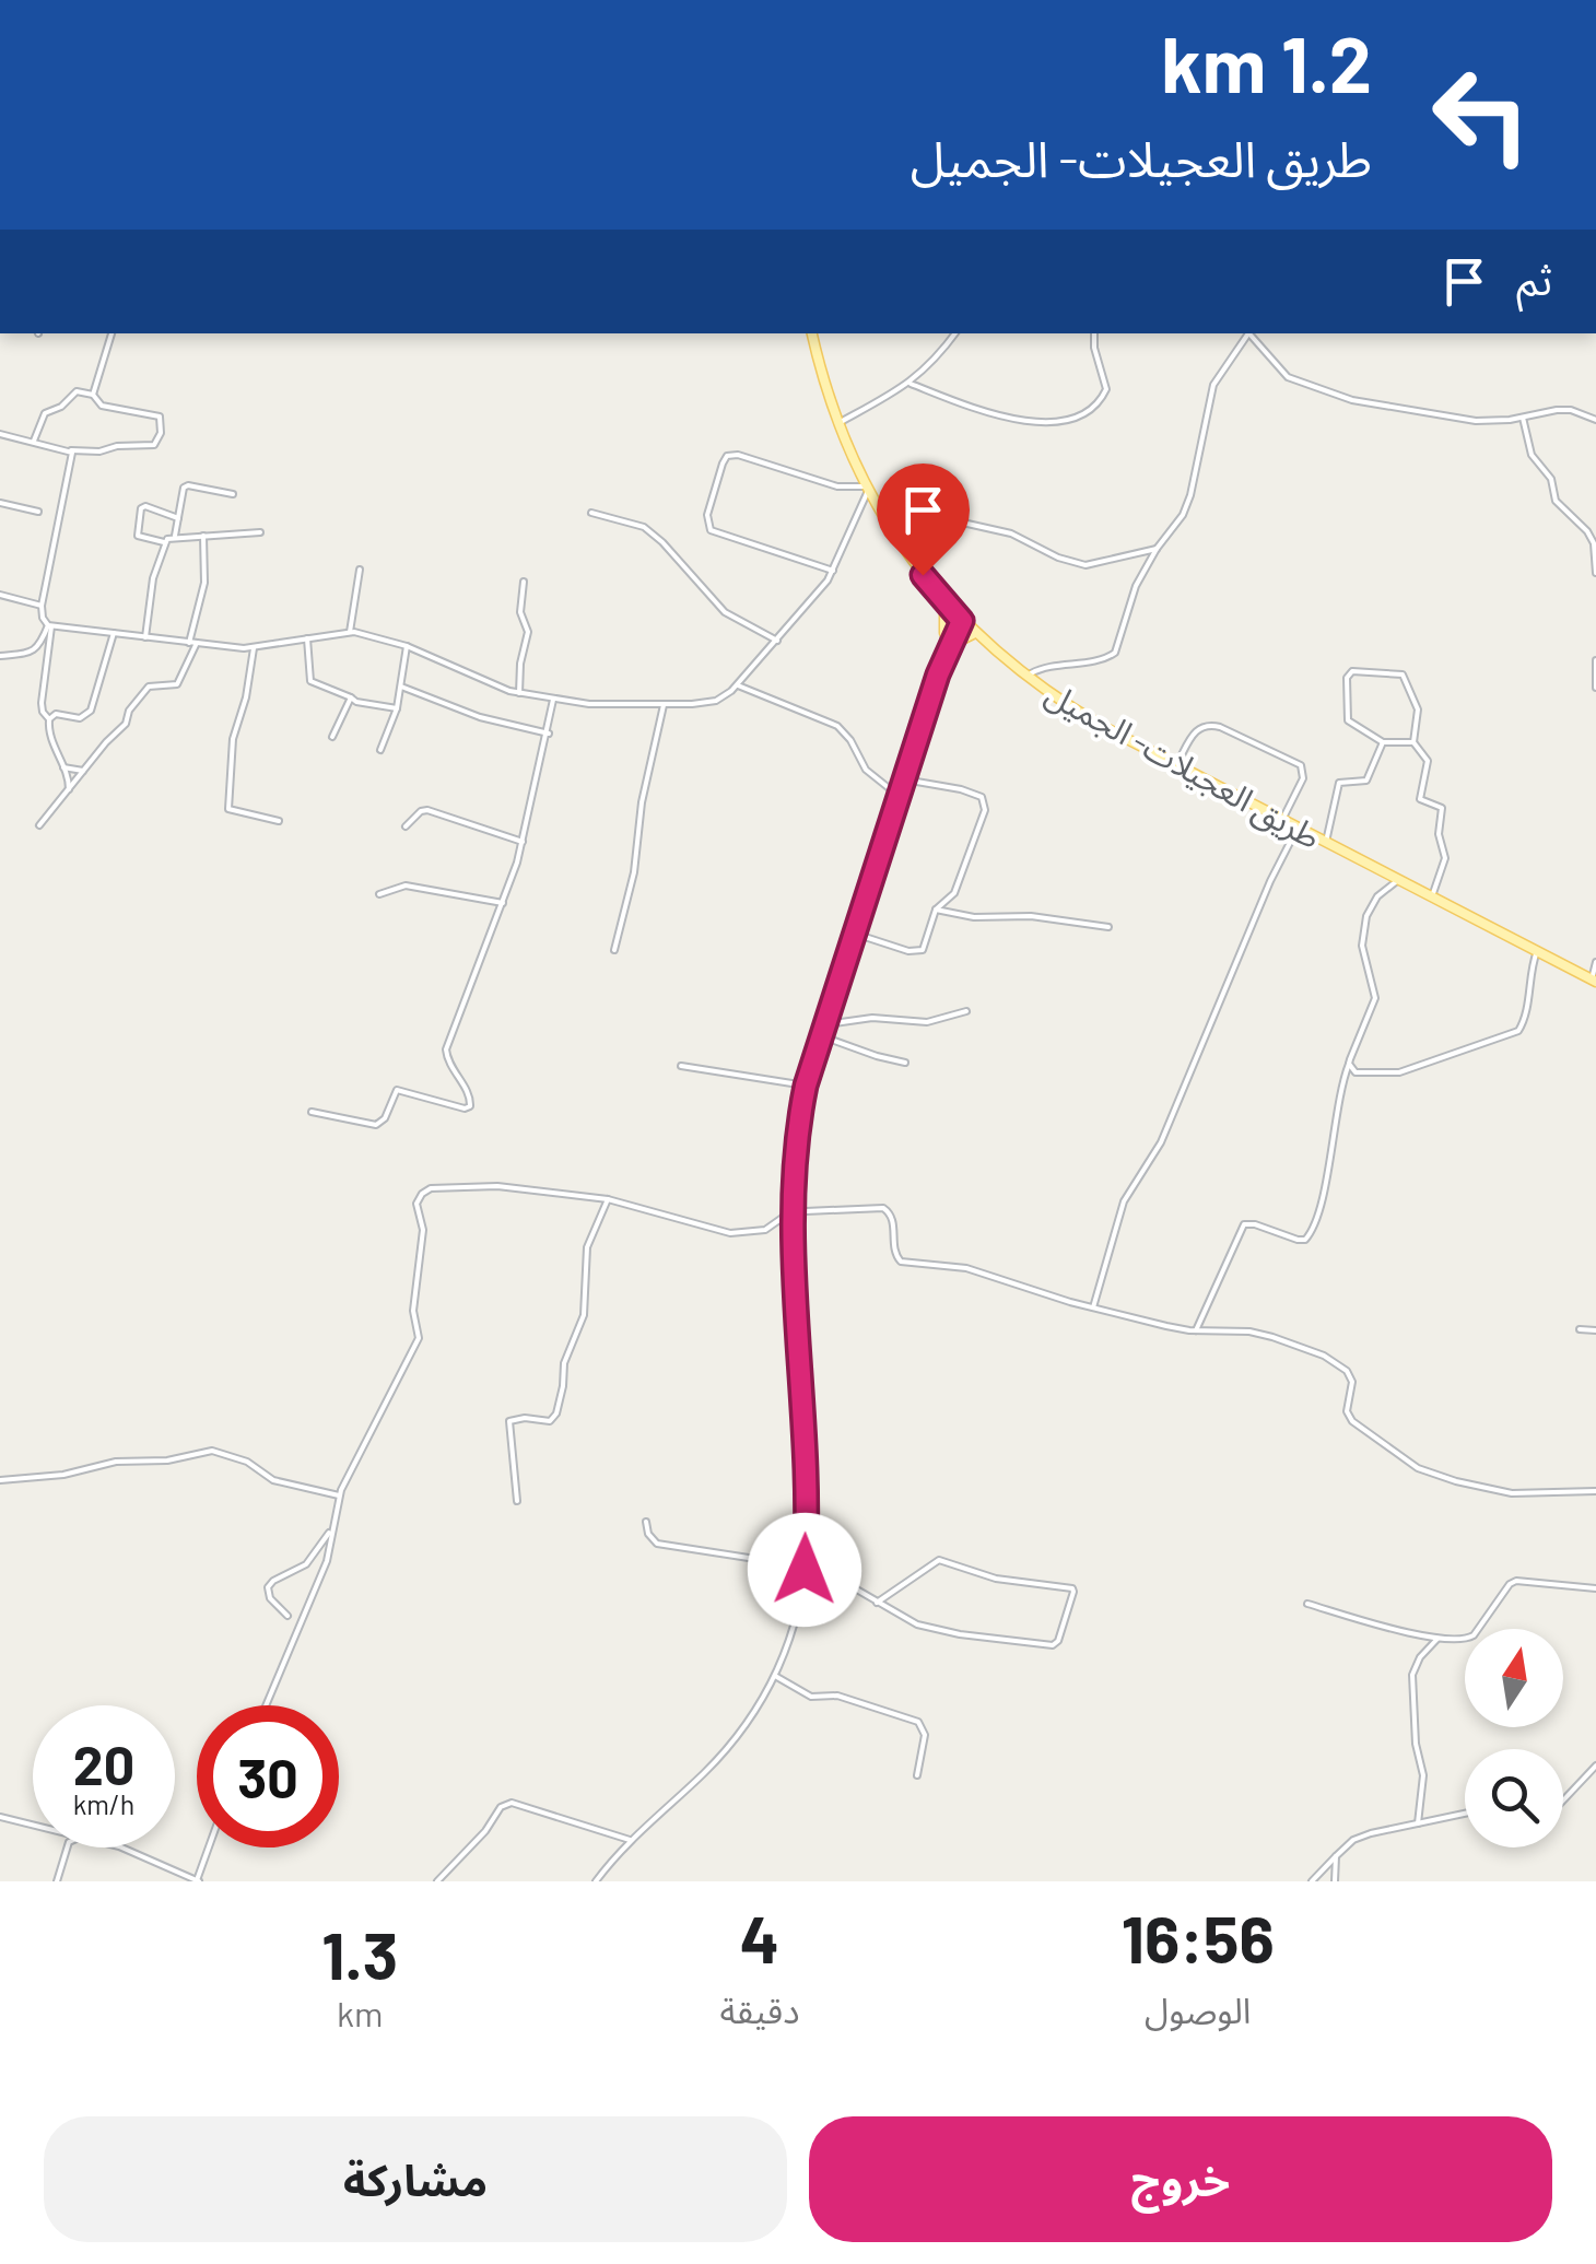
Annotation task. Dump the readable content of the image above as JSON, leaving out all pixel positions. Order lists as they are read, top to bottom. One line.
{"streets":{"main road":["طريق العجيلات- الجميل"]},"north":"top","page":{"turn":["1.2 km","طريق العجيلات- الجميل"],"then":"ثم","speed":"20 km/h","limit":"30","eta":["16:56","الوصول","4","دقيقة","1.3","km"],"buttons":["خروج","مشاركة"]}}
